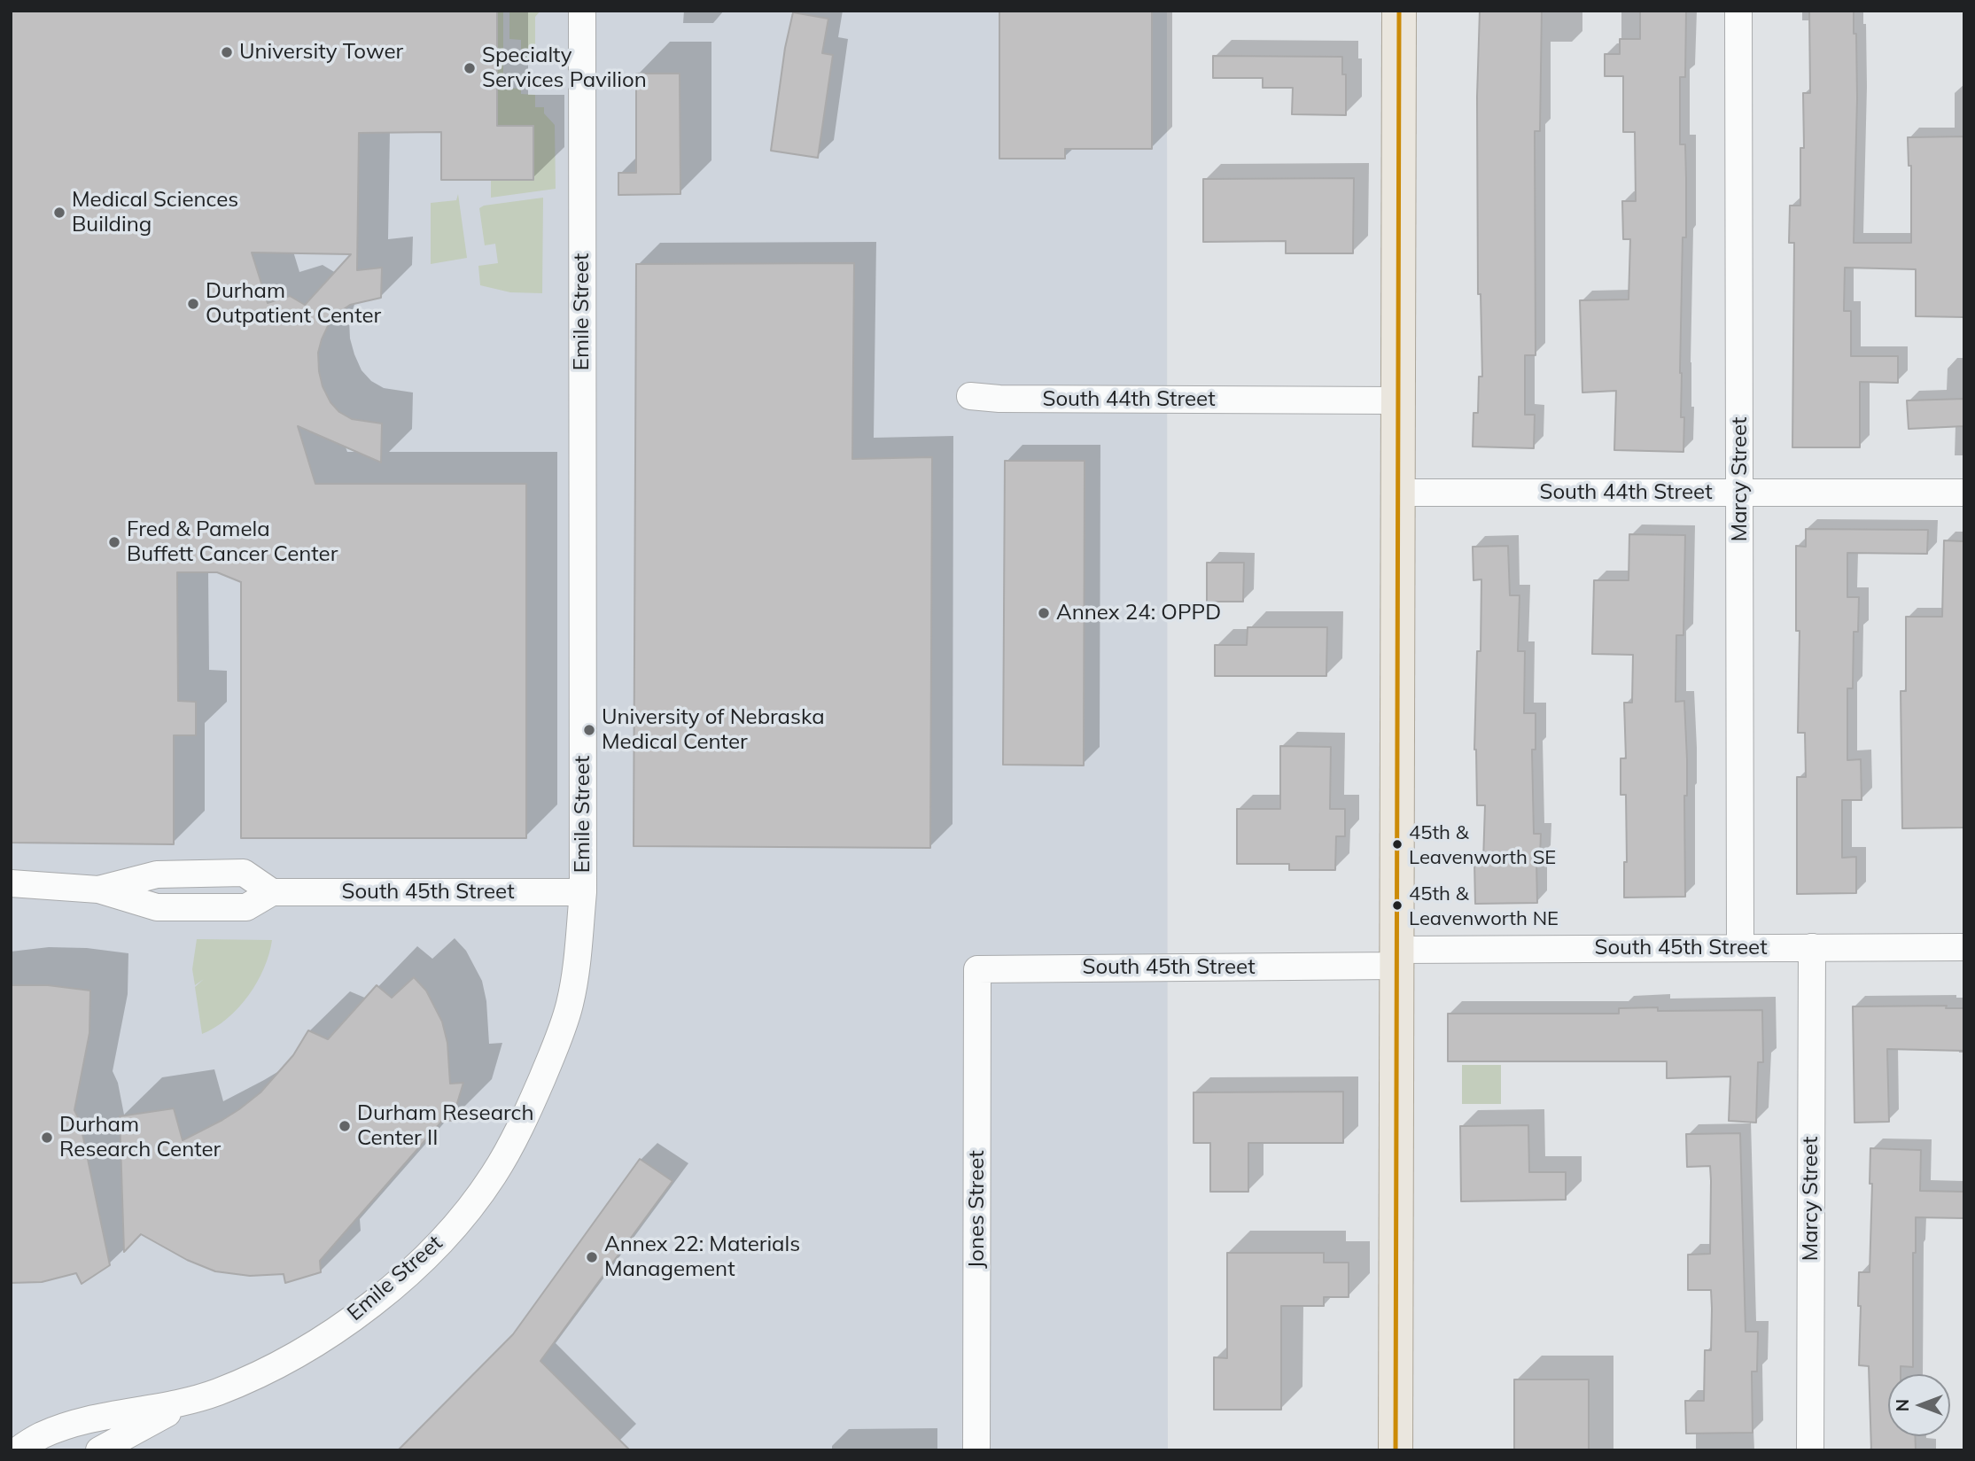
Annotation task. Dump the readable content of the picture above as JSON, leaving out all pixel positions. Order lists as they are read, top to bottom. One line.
{"streets":{"street":["Emile Street","South 44th Street","Marcy Street","South 45th Street","Jones Street"]},"crossings":[["Emile Street","South 45th Street"],["South 44th Street","Marcy Street"],["Marcy Street","South 45th Street"],["South 45th Street","Jones Street"]],"places":["University Tower","Specialty Services Pavilion","Medical Sciences Building","Durham Outpatient Center","Fred & Pamela Buffett Cancer Center","Annex 24: OPPD","University of Nebraska Medical Center","45th & Leavenworth SE","45th & Leavenworth NE","Durham Research Center II","Durham Research Center","Annex 22: Materials Management"],"north":"left"}
